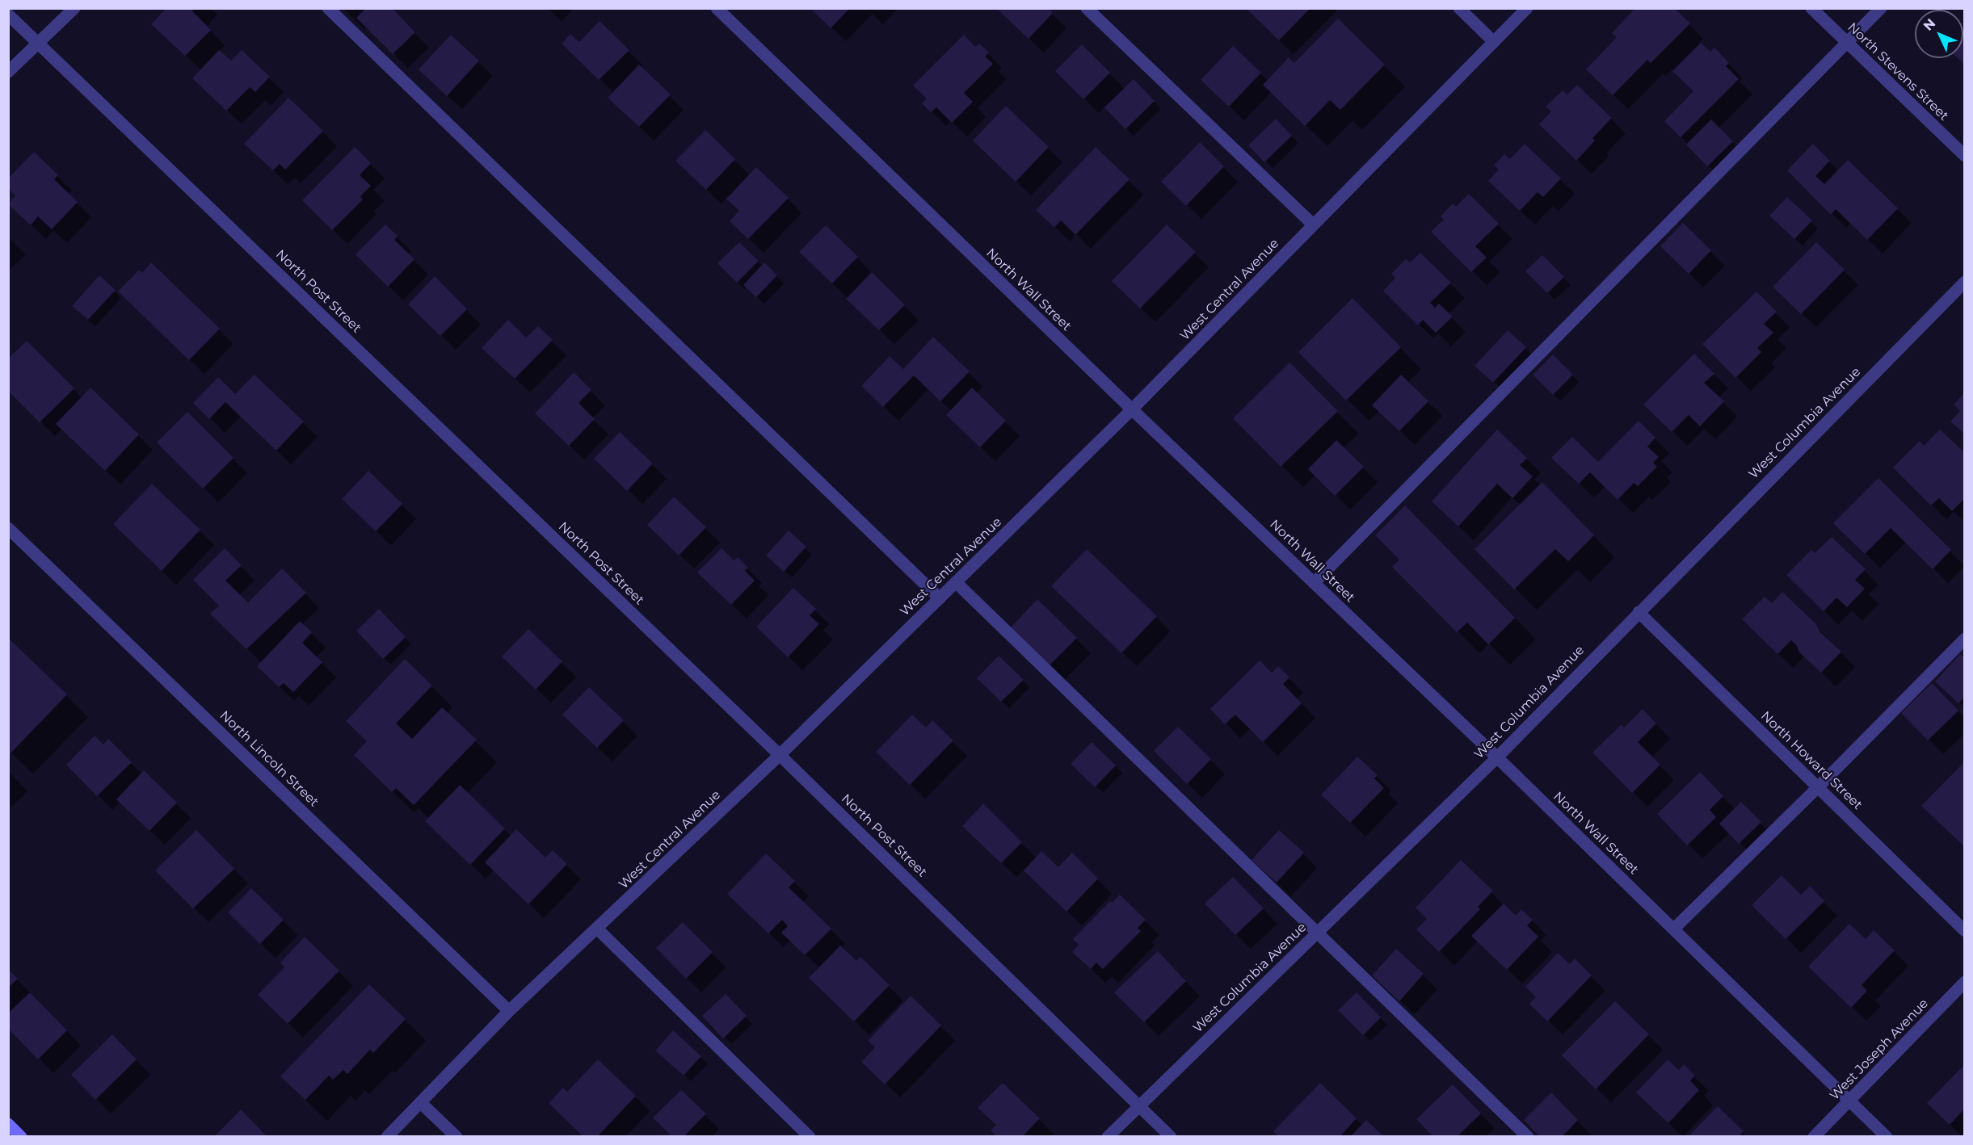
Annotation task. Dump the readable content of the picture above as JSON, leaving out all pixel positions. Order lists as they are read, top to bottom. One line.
{"streets":{"street":["North Stevens Street","North Wall Street","West Central Avenue","North Post Street","West Columbia Avenue","North Lincoln Street","North Howard Street","West Joseph Avenue"]},"crossings":[["North Wall Street","West Central Avenue"],["North Wall Street","West Columbia Avenue"],["North Wall Street","West Joseph Avenue"],["West Central Avenue","North Post Street"],["West Central Avenue","North Lincoln Street"],["North Post Street","West Columbia Avenue"],["West Columbia Avenue","North Howard Street"]],"north":"top left"}
